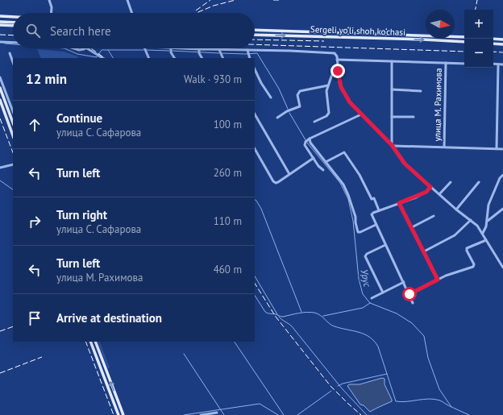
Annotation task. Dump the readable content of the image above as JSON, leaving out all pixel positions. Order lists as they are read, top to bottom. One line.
{"streets":{"main road":["Sergeli yo‘li shoh ko‘chasi"],"street":["улица М. Рахимова"]},"water":["Урус"],"north":"right","page":{"map_buttons":["+","−"],"search":"Search here","heading":["12 min","Walk · 930 m"],"list":[["Continue","улица С. Сафарова","100 m"],["Turn left","260 m"],["Turn right","улица С. Сафарова","110 m"],["Turn left","улица М. Рахимова","460 m"],"Arrive at destination"]}}
